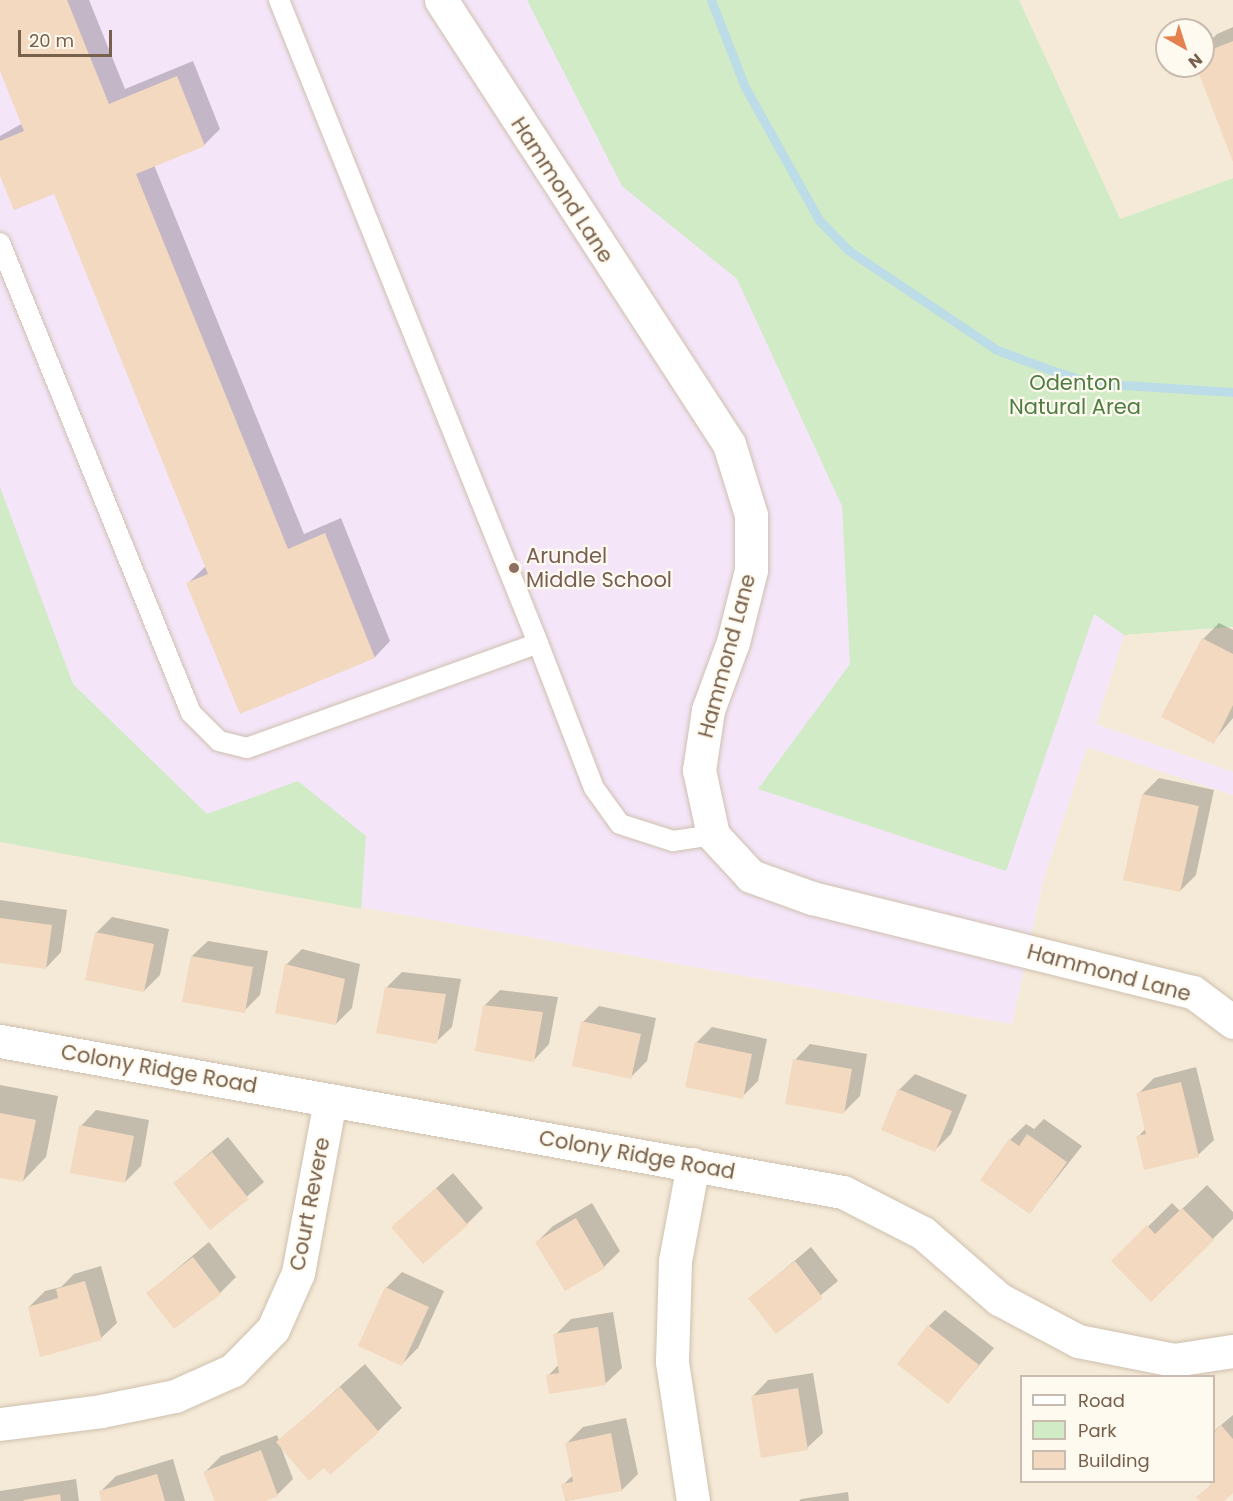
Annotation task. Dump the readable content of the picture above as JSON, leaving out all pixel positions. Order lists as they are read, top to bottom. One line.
{"streets":{"street":["Hammond Lane","Colony Ridge Road","Court Revere"]},"crossings":[["Colony Ridge Road","Court Revere"]],"parks":["Odenton Natural Area"],"places":["Arundel Middle School"],"legend":["Road","Park","Building"],"scale_bar":"20 m","north":"bottom right"}
